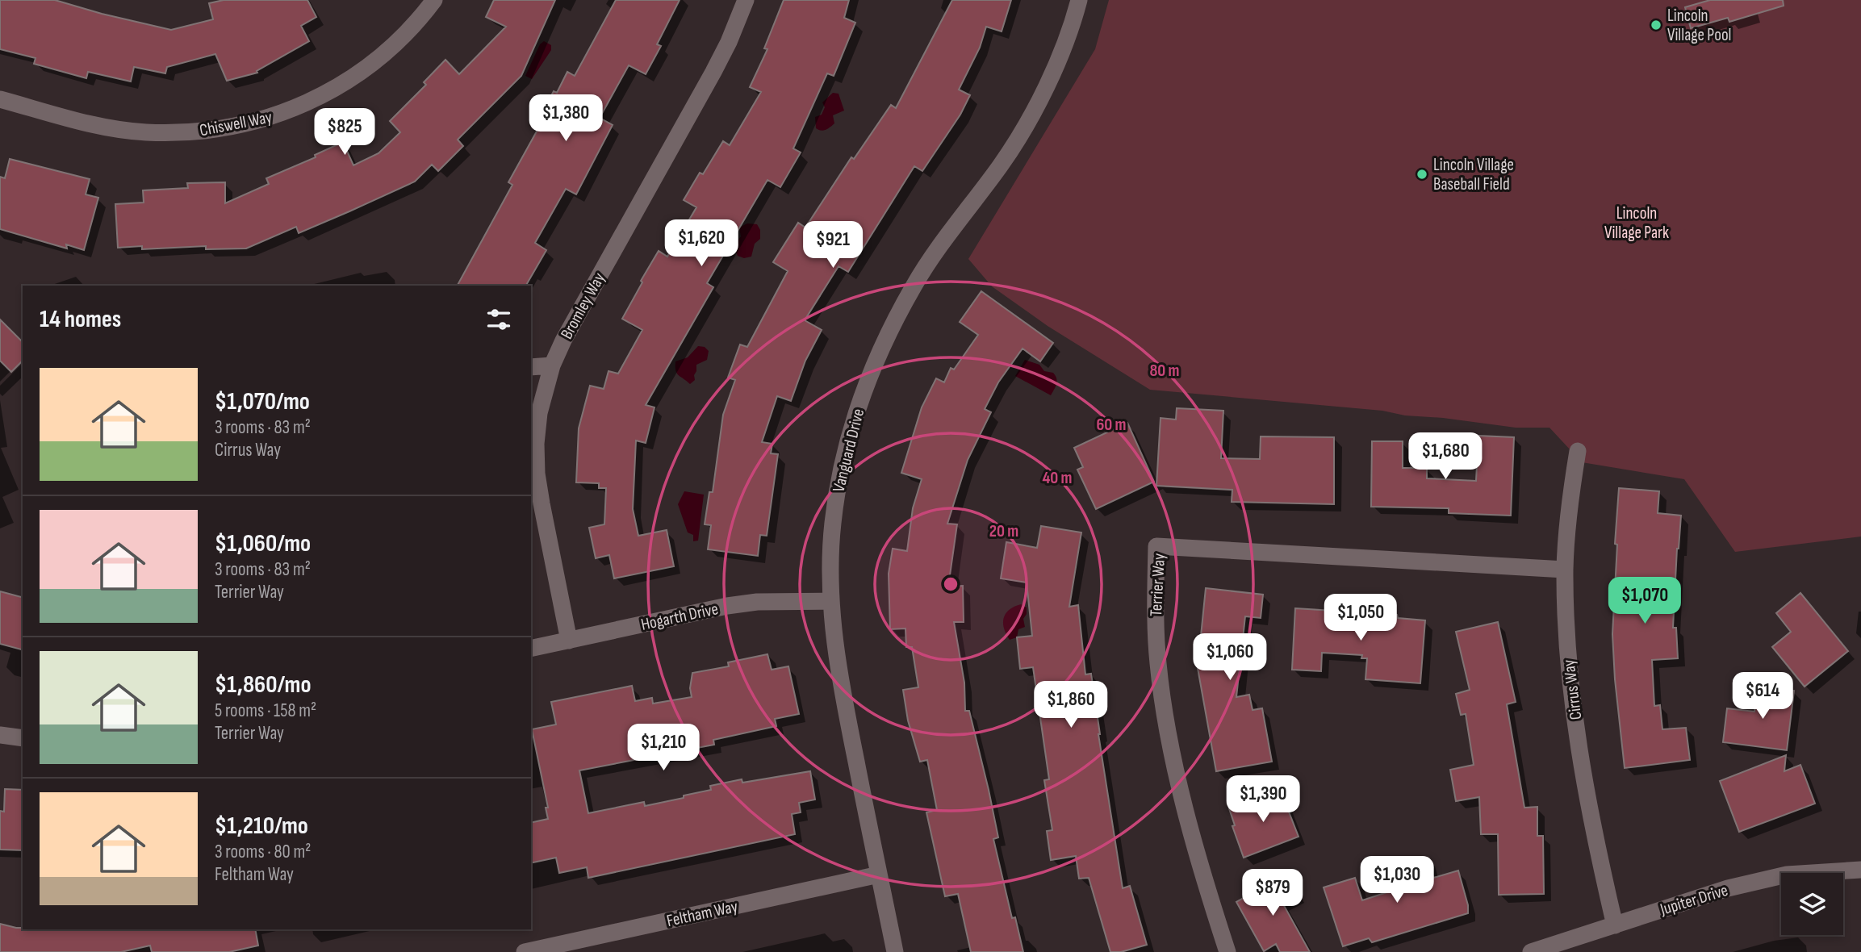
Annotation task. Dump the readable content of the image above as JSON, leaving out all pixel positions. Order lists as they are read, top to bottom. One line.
{"streets":{"street":["Chiswell Way","Bromley Way","Vanguard Drive","Terrier Way","Hogarth Drive","Cirrus Way","Jupiter Drive","Feltham Way"]},"crossings":[["Bromley Way","Hogarth Drive"],["Vanguard Drive","Hogarth Drive"],["Vanguard Drive","Feltham Way"],["Terrier Way","Cirrus Way"],["Cirrus Way","Jupiter Drive"]],"parks":["Lincoln Village Park"],"places":["Lincoln Village Pool","Lincoln Village Baseball Field"],"page":{"price":["$1,380","$825","$1,620","$921","$1,680","$1,070","$1,050","$1,060","$614","$1,860","$1,210","$1,390","$1,030","$879"],"heading":"14 homes","list":[{"name":"$1,070/mo","note":"3 rooms · 83 m² · Cirrus Way"},{"name":"$1,060/mo","note":"3 rooms · 83 m² · Terrier Way"},{"name":"$1,860/mo","note":"5 rooms · 158 m² · Terrier Way"},{"name":"$1,210/mo","note":"3 rooms · 80 m² · Feltham Way"}]},"rings":["80 m","60 m","40 m","20 m"]}
